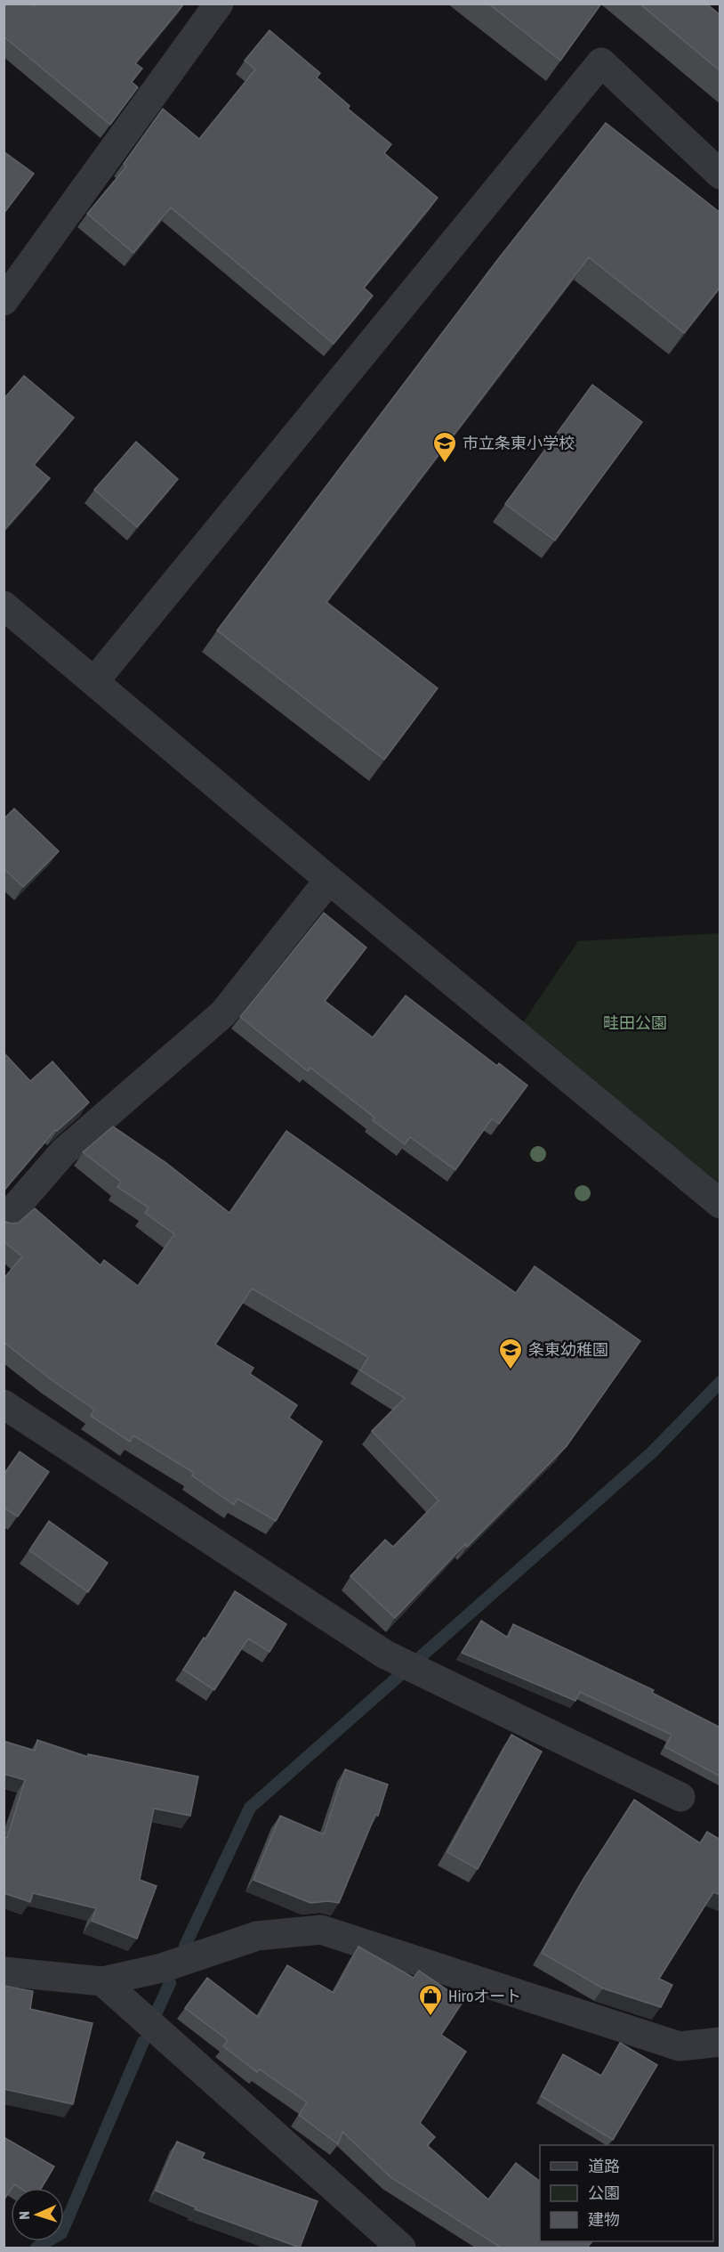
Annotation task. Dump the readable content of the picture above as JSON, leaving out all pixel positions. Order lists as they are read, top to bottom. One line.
{"parks":["畦田公園"],"places":{"school or university":["市立条東小学校","条東幼稚園"],"shop":["Hiroオート"]},"legend":["道路","公園","建物"],"north":"left"}
